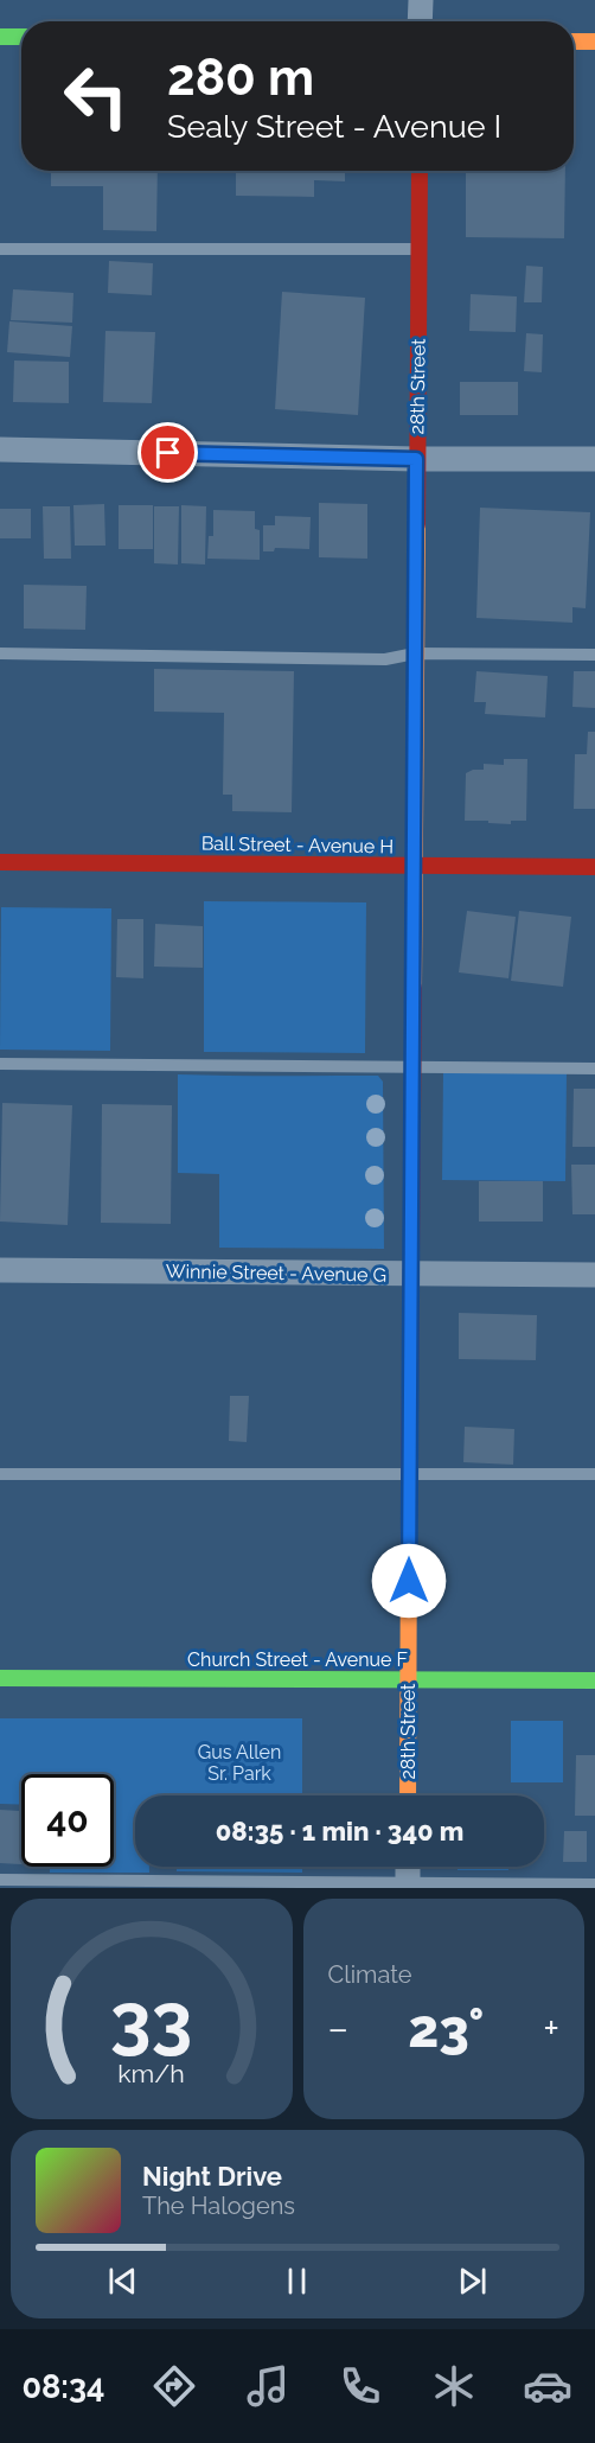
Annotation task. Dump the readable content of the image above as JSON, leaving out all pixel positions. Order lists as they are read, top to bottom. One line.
{"streets":{"street":["28th Street","Ball Street - Avenue H","Winnie Street - Avenue G","Church Street - Avenue F"]},"crossings":[["28th Street","Ball Street - Avenue H"],["28th Street","Winnie Street - Avenue G"],["28th Street","Church Street - Avenue F"]],"parks":["Gus Allen Sr. Park"],"page":{"turn":["280 m","Sealy Street - Avenue I"],"limit":"40","trip":"08:35 · 1 min · 340 m","tile":"Climate","heat":["−","23°","+"],"song":["Night Drive","The Halogens"],"tabs":"08:34","gauge":["33","km/h"]}}
